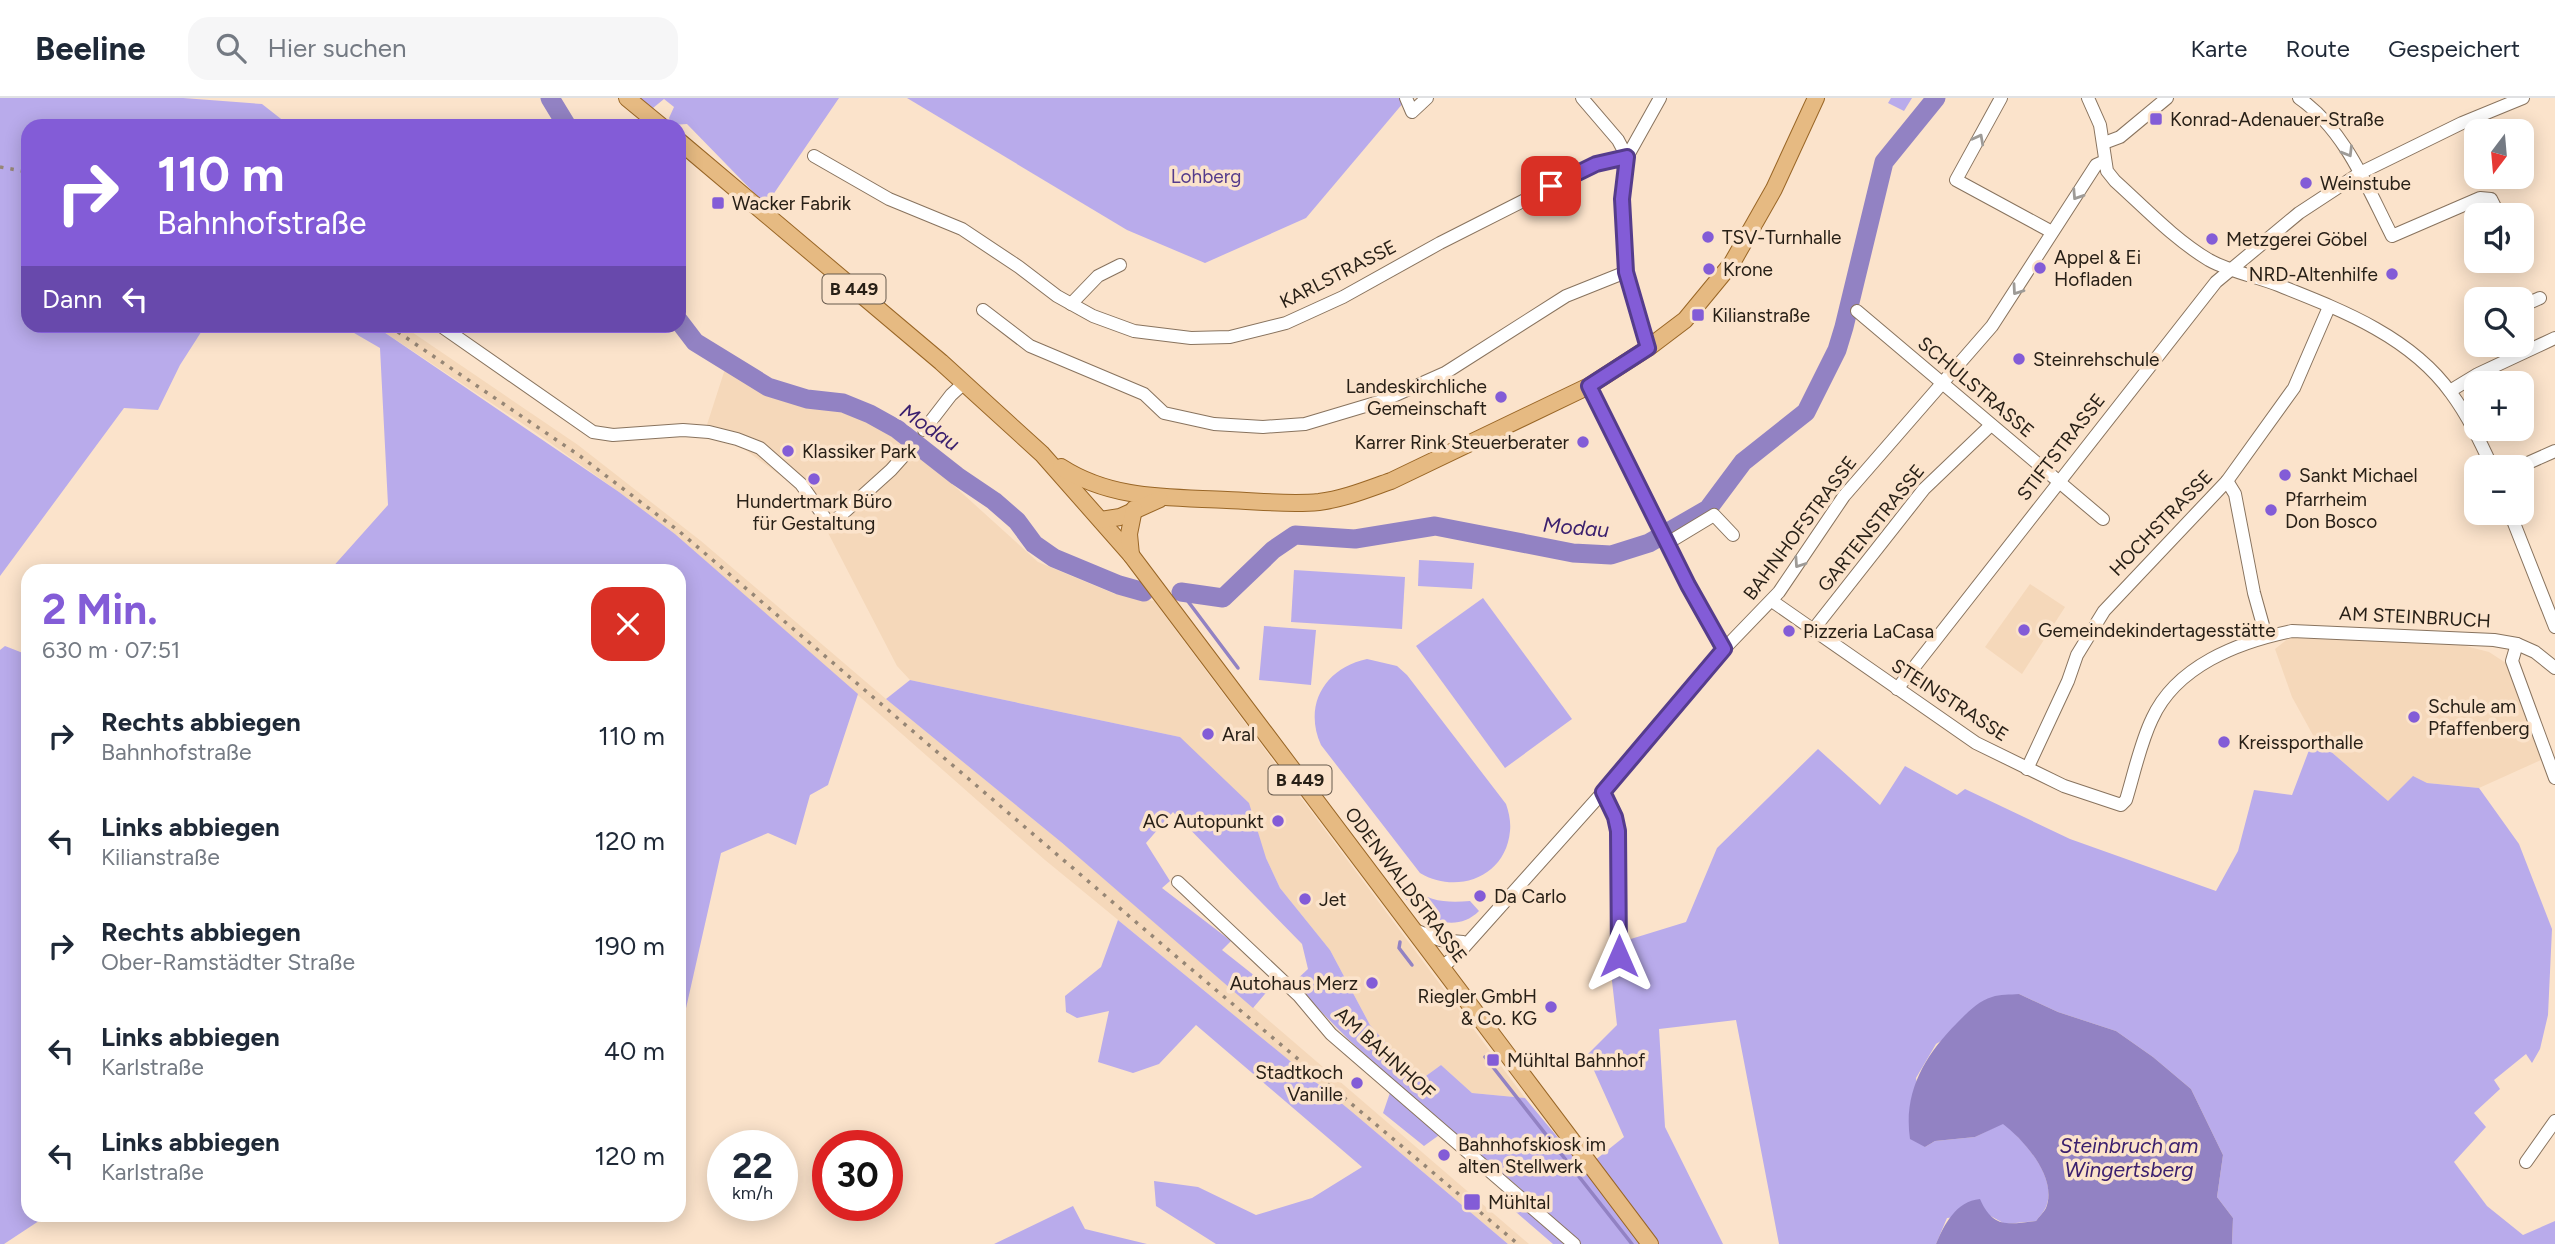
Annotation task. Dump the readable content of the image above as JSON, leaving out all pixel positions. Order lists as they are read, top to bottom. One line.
{"streets":{"main road":["B 449","ODENWALDSTRASSE"],"street":["KARLSTRASSE","SCHULSTRASSE","STIFTSTRASSE","HOCHSTRASSE","BAHNHOFSTRASSE","GARTENSTRASSE","AM STEINBRUCH","STEINSTRASSE","AM BAHNHOF"]},"crossings":[["B 449","ODENWALDSTRASSE"],["SCHULSTRASSE","STIFTSTRASSE"],["SCHULSTRASSE","BAHNHOFSTRASSE"],["SCHULSTRASSE","GARTENSTRASSE"],["STIFTSTRASSE","STEINSTRASSE"],["HOCHSTRASSE","STEINSTRASSE"],["BAHNHOFSTRASSE","STEINSTRASSE"],["BAHNHOFSTRASSE","ODENWALDSTRASSE"],["GARTENSTRASSE","STEINSTRASSE"],["AM STEINBRUCH","STEINSTRASSE"]],"one_way":["BAHNHOFSTRASSE"],"water":["Modau","Steinbruch am Wingertsberg"],"parks":["Lohberg"],"places":{"transit":["Konrad-Adenauer-Straße","Wacker Fabrik","Kilianstraße","Mühltal Bahnhof","Mühltal"],"other":["Weinstube","TSV-Turnhalle","Metzgerei Göbel","Appel & Ei Hofladen","Krone","NRD-Altenhilfe","Steinrehschule","Landeskirchliche Gemeinschaft","Karrer Rink Steuerberater","Klassiker Park","Sankt Michael","Hundertmark Büro für Gestaltung","Pfarrheim Don Bosco","Gemeindekindertagesstätte","Pizzeria LaCasa","Schule am Pfaffenberg","Aral","Kreissporthalle","AC Autopunkt","Da Carlo","Jet","Autohaus Merz","Riegler GmbH & Co. KG","Stadtkoch Vanille","Bahnhofskiosk im alten Stellwerk"]},"north":"bottom","page":{"header":"Beeline","search":"Hier suchen","nav":["Karte","Route","Gespeichert"],"map_buttons":["+","−"],"turn":["110 m","Bahnhofstraße"],"then":"Dann","heading":["2 Min.","630 m · 07:51"],"list":[{"name":"Rechts abbiegen","note":"Bahnhofstraße","value":"110 m"},{"name":"Links abbiegen","note":"Kilianstraße","value":"120 m"},{"name":"Rechts abbiegen","note":"Ober-Ramstädter Straße","value":"190 m"},{"name":"Links abbiegen","note":"Karlstraße","value":"40 m"},{"name":"Links abbiegen","note":"Karlstraße","value":"120 m"}],"speed":"22 km/h","limit":"30"}}
